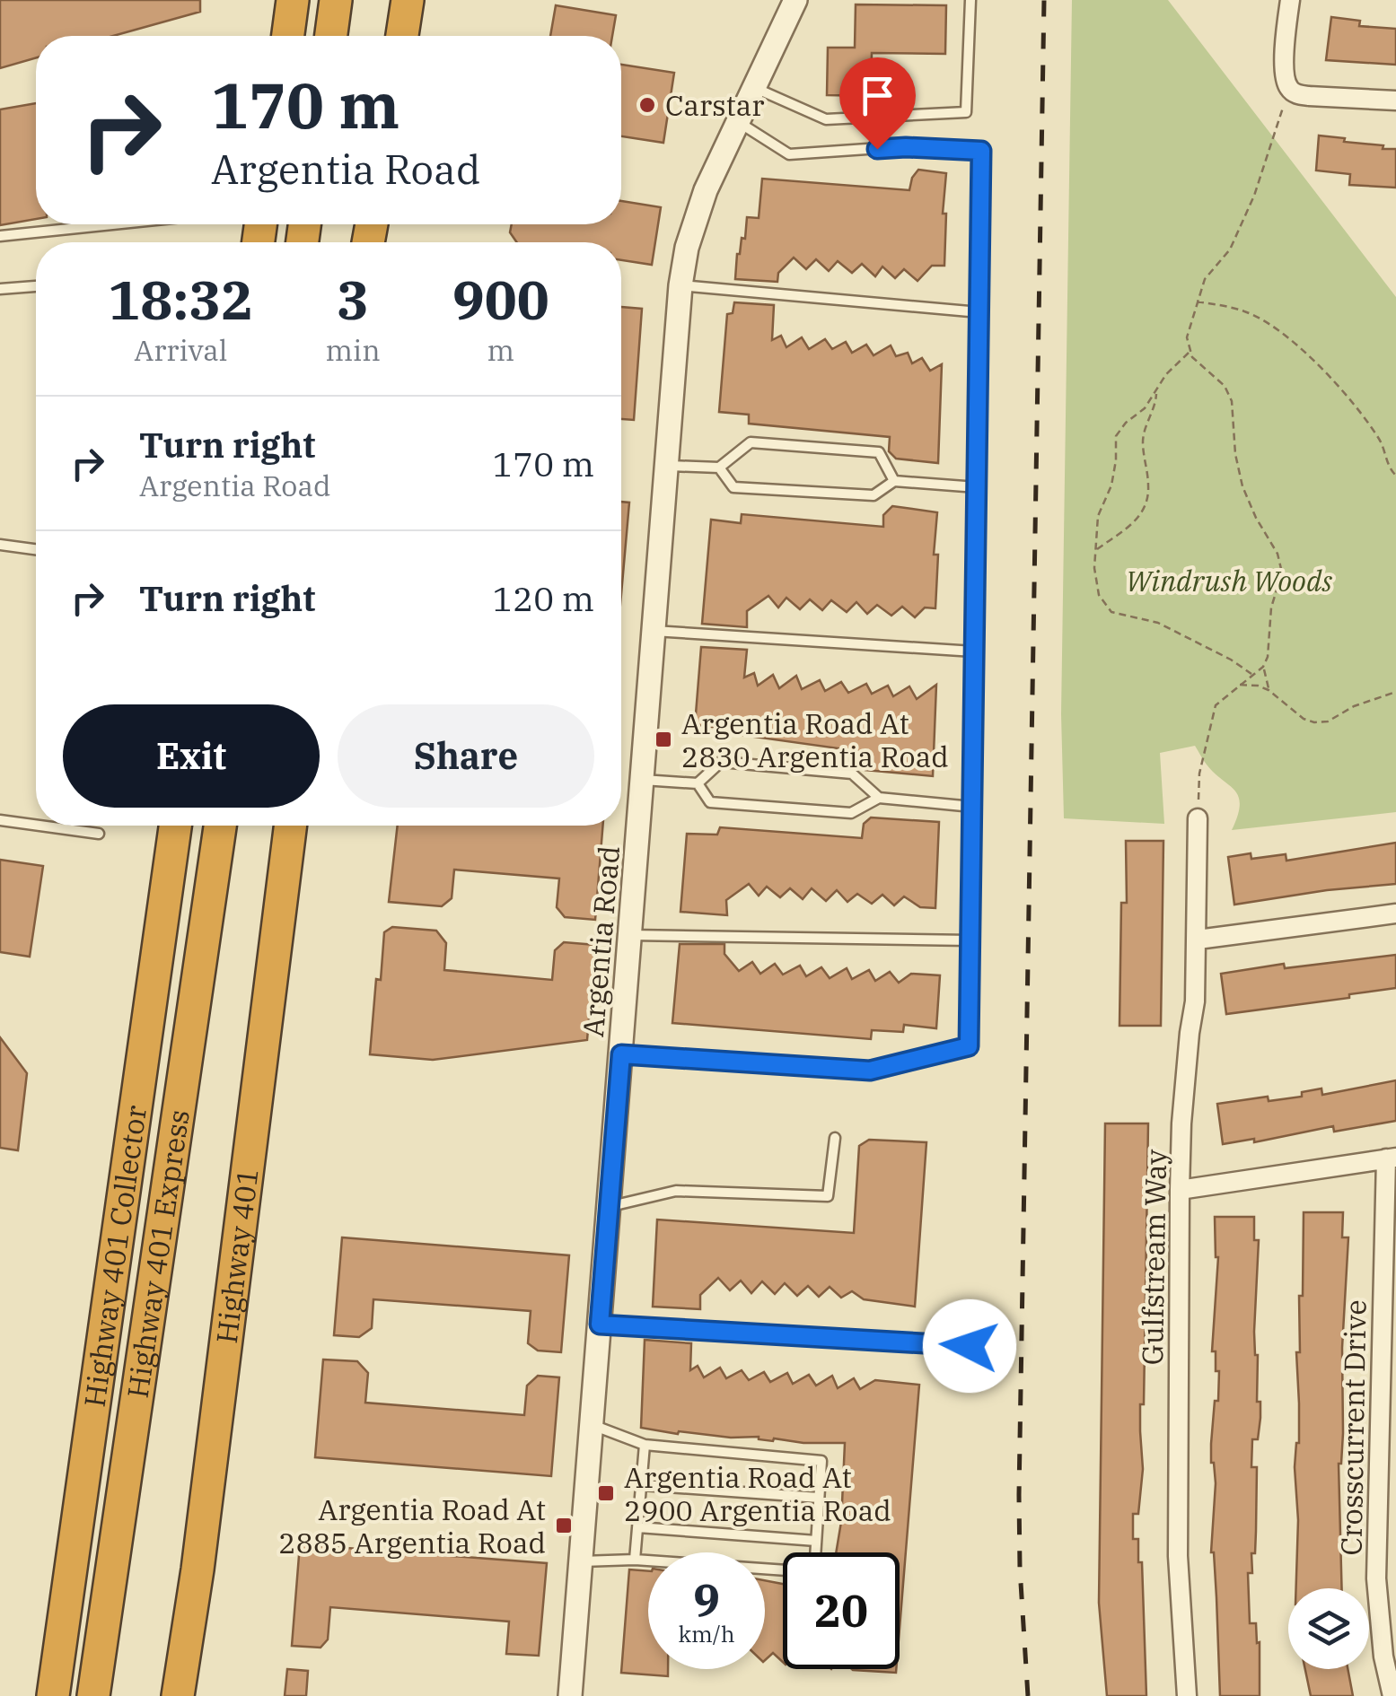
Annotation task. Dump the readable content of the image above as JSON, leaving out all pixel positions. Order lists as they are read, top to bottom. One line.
{"streets":{"highway":["Highway 401 Collector","Highway 401 Express","Highway 401"],"street":["Argentia Road","Gulfstream Way","Crosscurrent Drive"]},"parks":["Windrush Woods"],"places":{"other":["Carstar"],"transit":["Argentia Road At 2830 Argentia Road","Argentia Road At 2900 Argentia Road","Argentia Road At 2885 Argentia Road"]},"page":{"turn":["170 m","Argentia Road"],"eta":["18:32","Arrival","3","min","900","m"],"list":[{"name":"Turn right","note":"Argentia Road","value":"170 m"},{"name":"Turn right","value":"120 m"}],"buttons":["Exit","Share"],"speed":"9 km/h","limit":"20"}}
